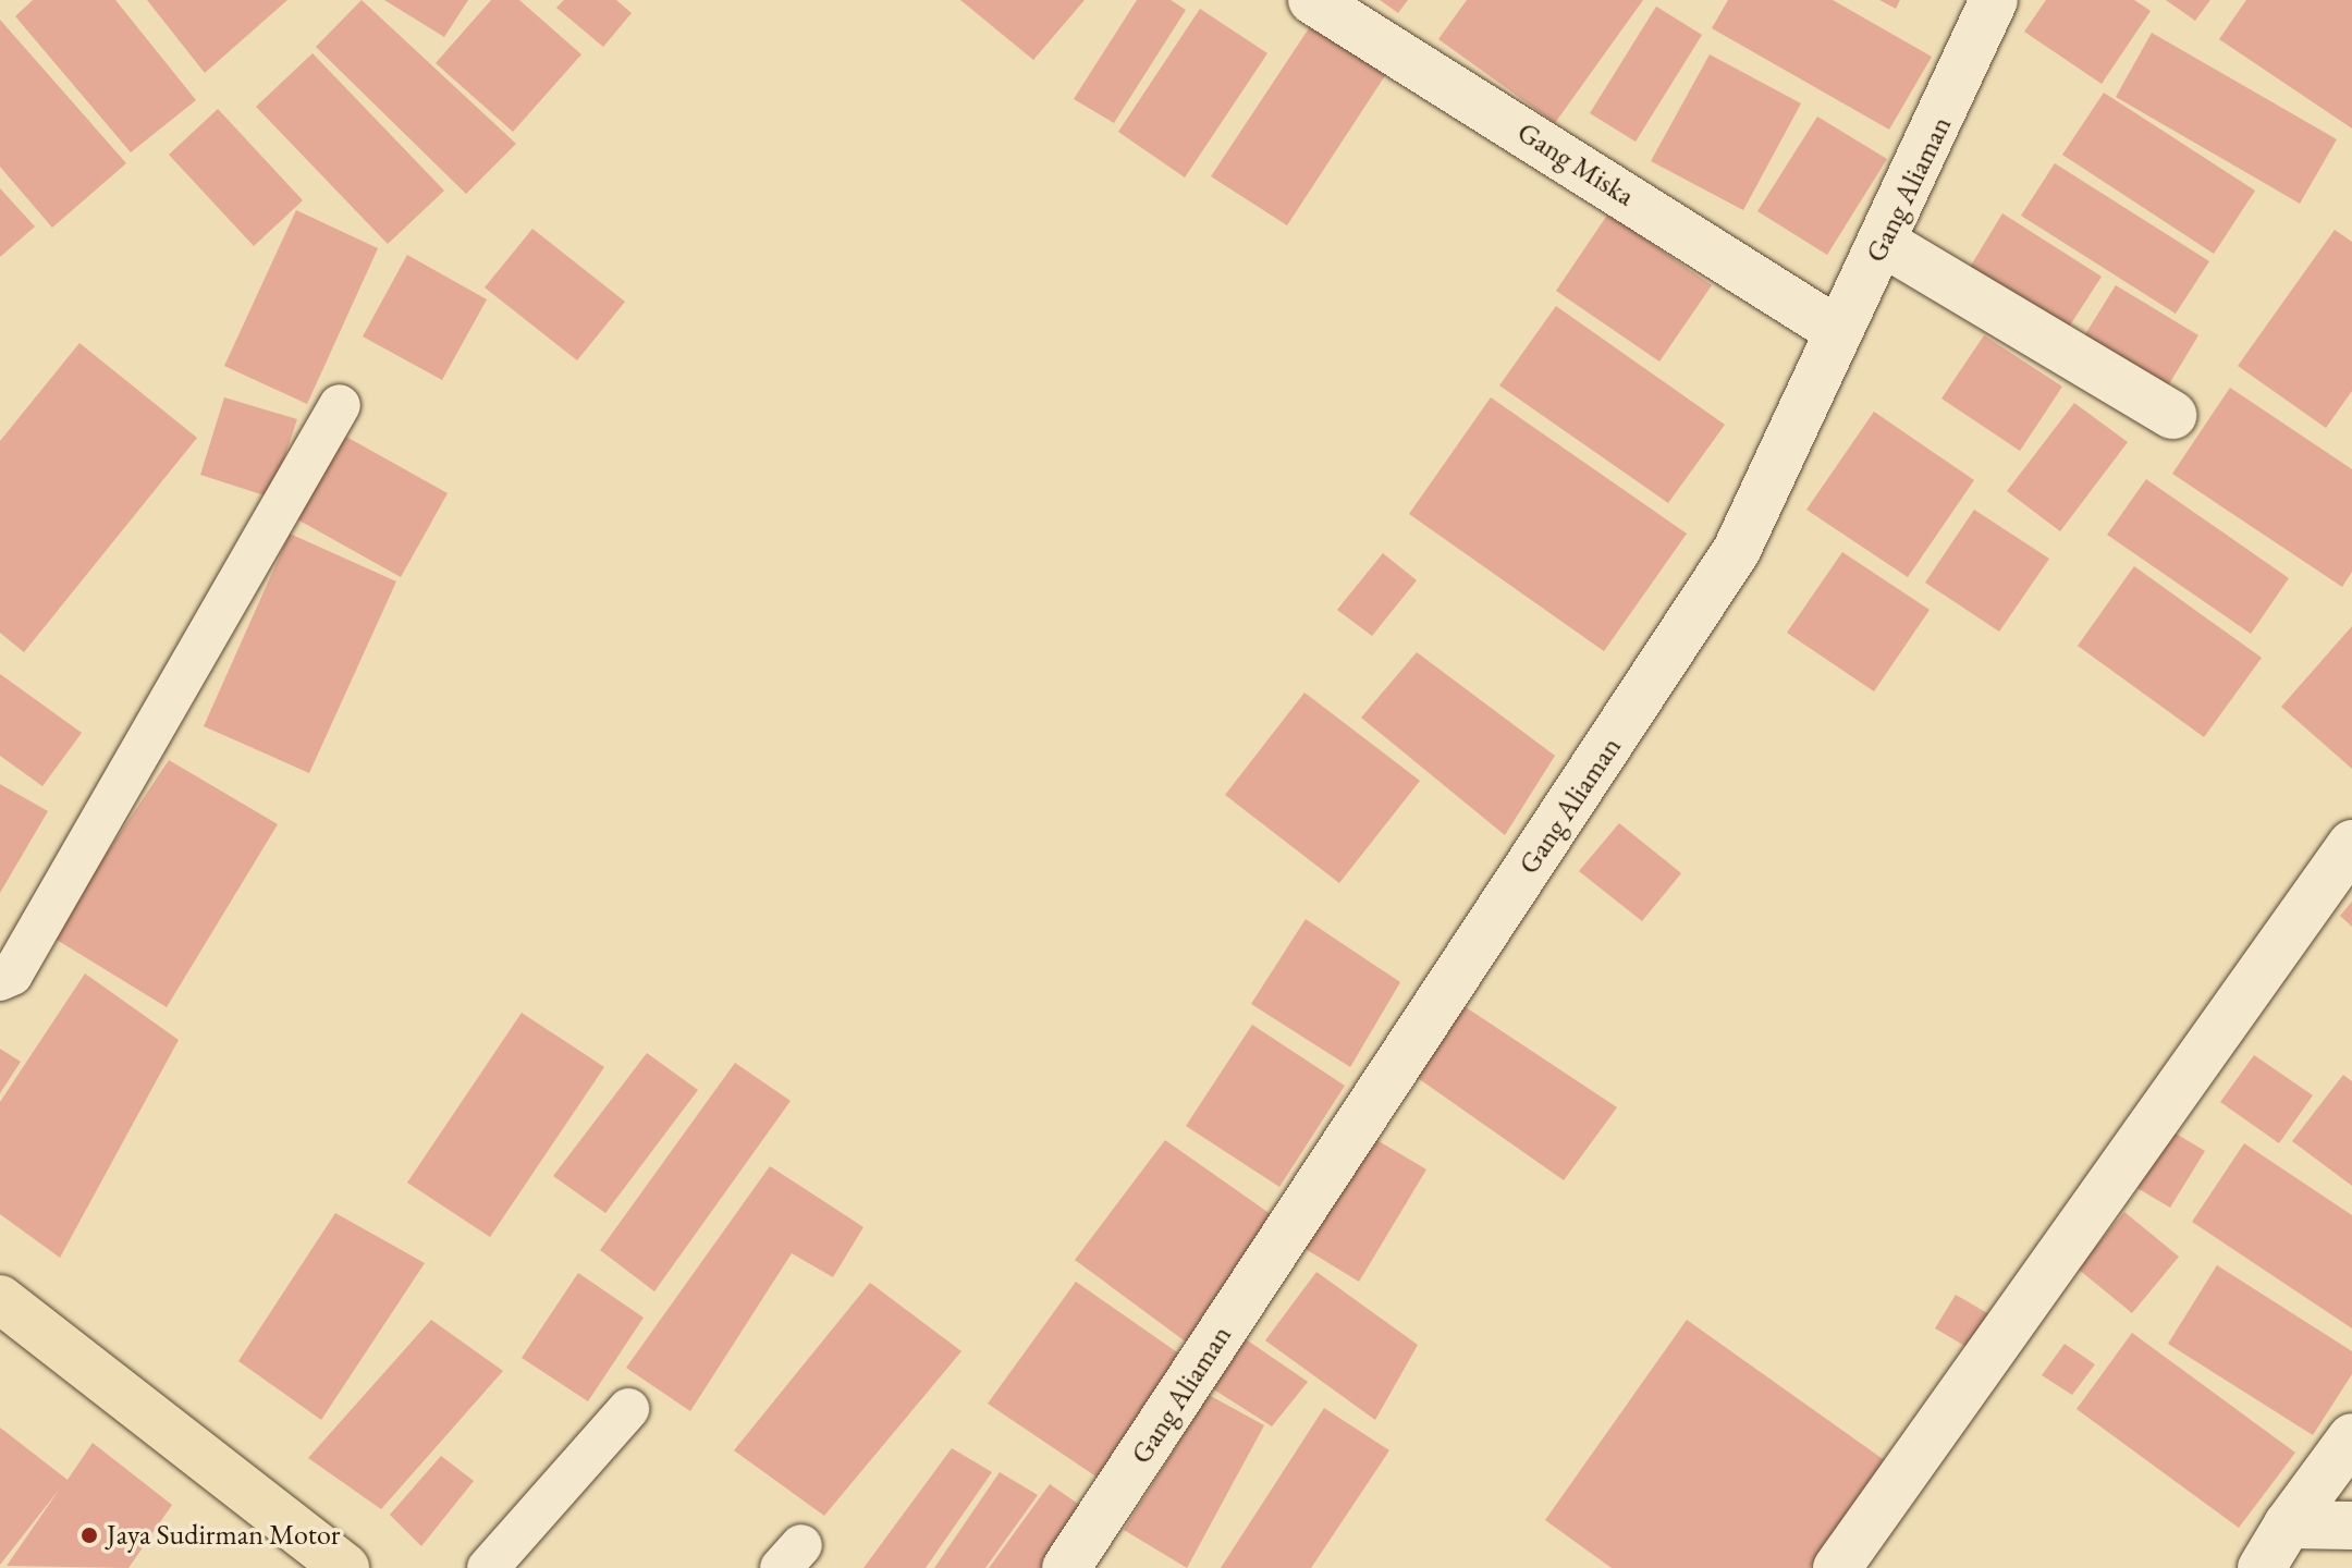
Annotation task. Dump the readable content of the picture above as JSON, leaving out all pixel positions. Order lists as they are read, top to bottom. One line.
{"streets":{"street":["Gang Miska","Gang Aliaman"]},"crossings":[["Gang Miska","Gang Aliaman"]],"places":["Jaya Sudirman Motor"]}
